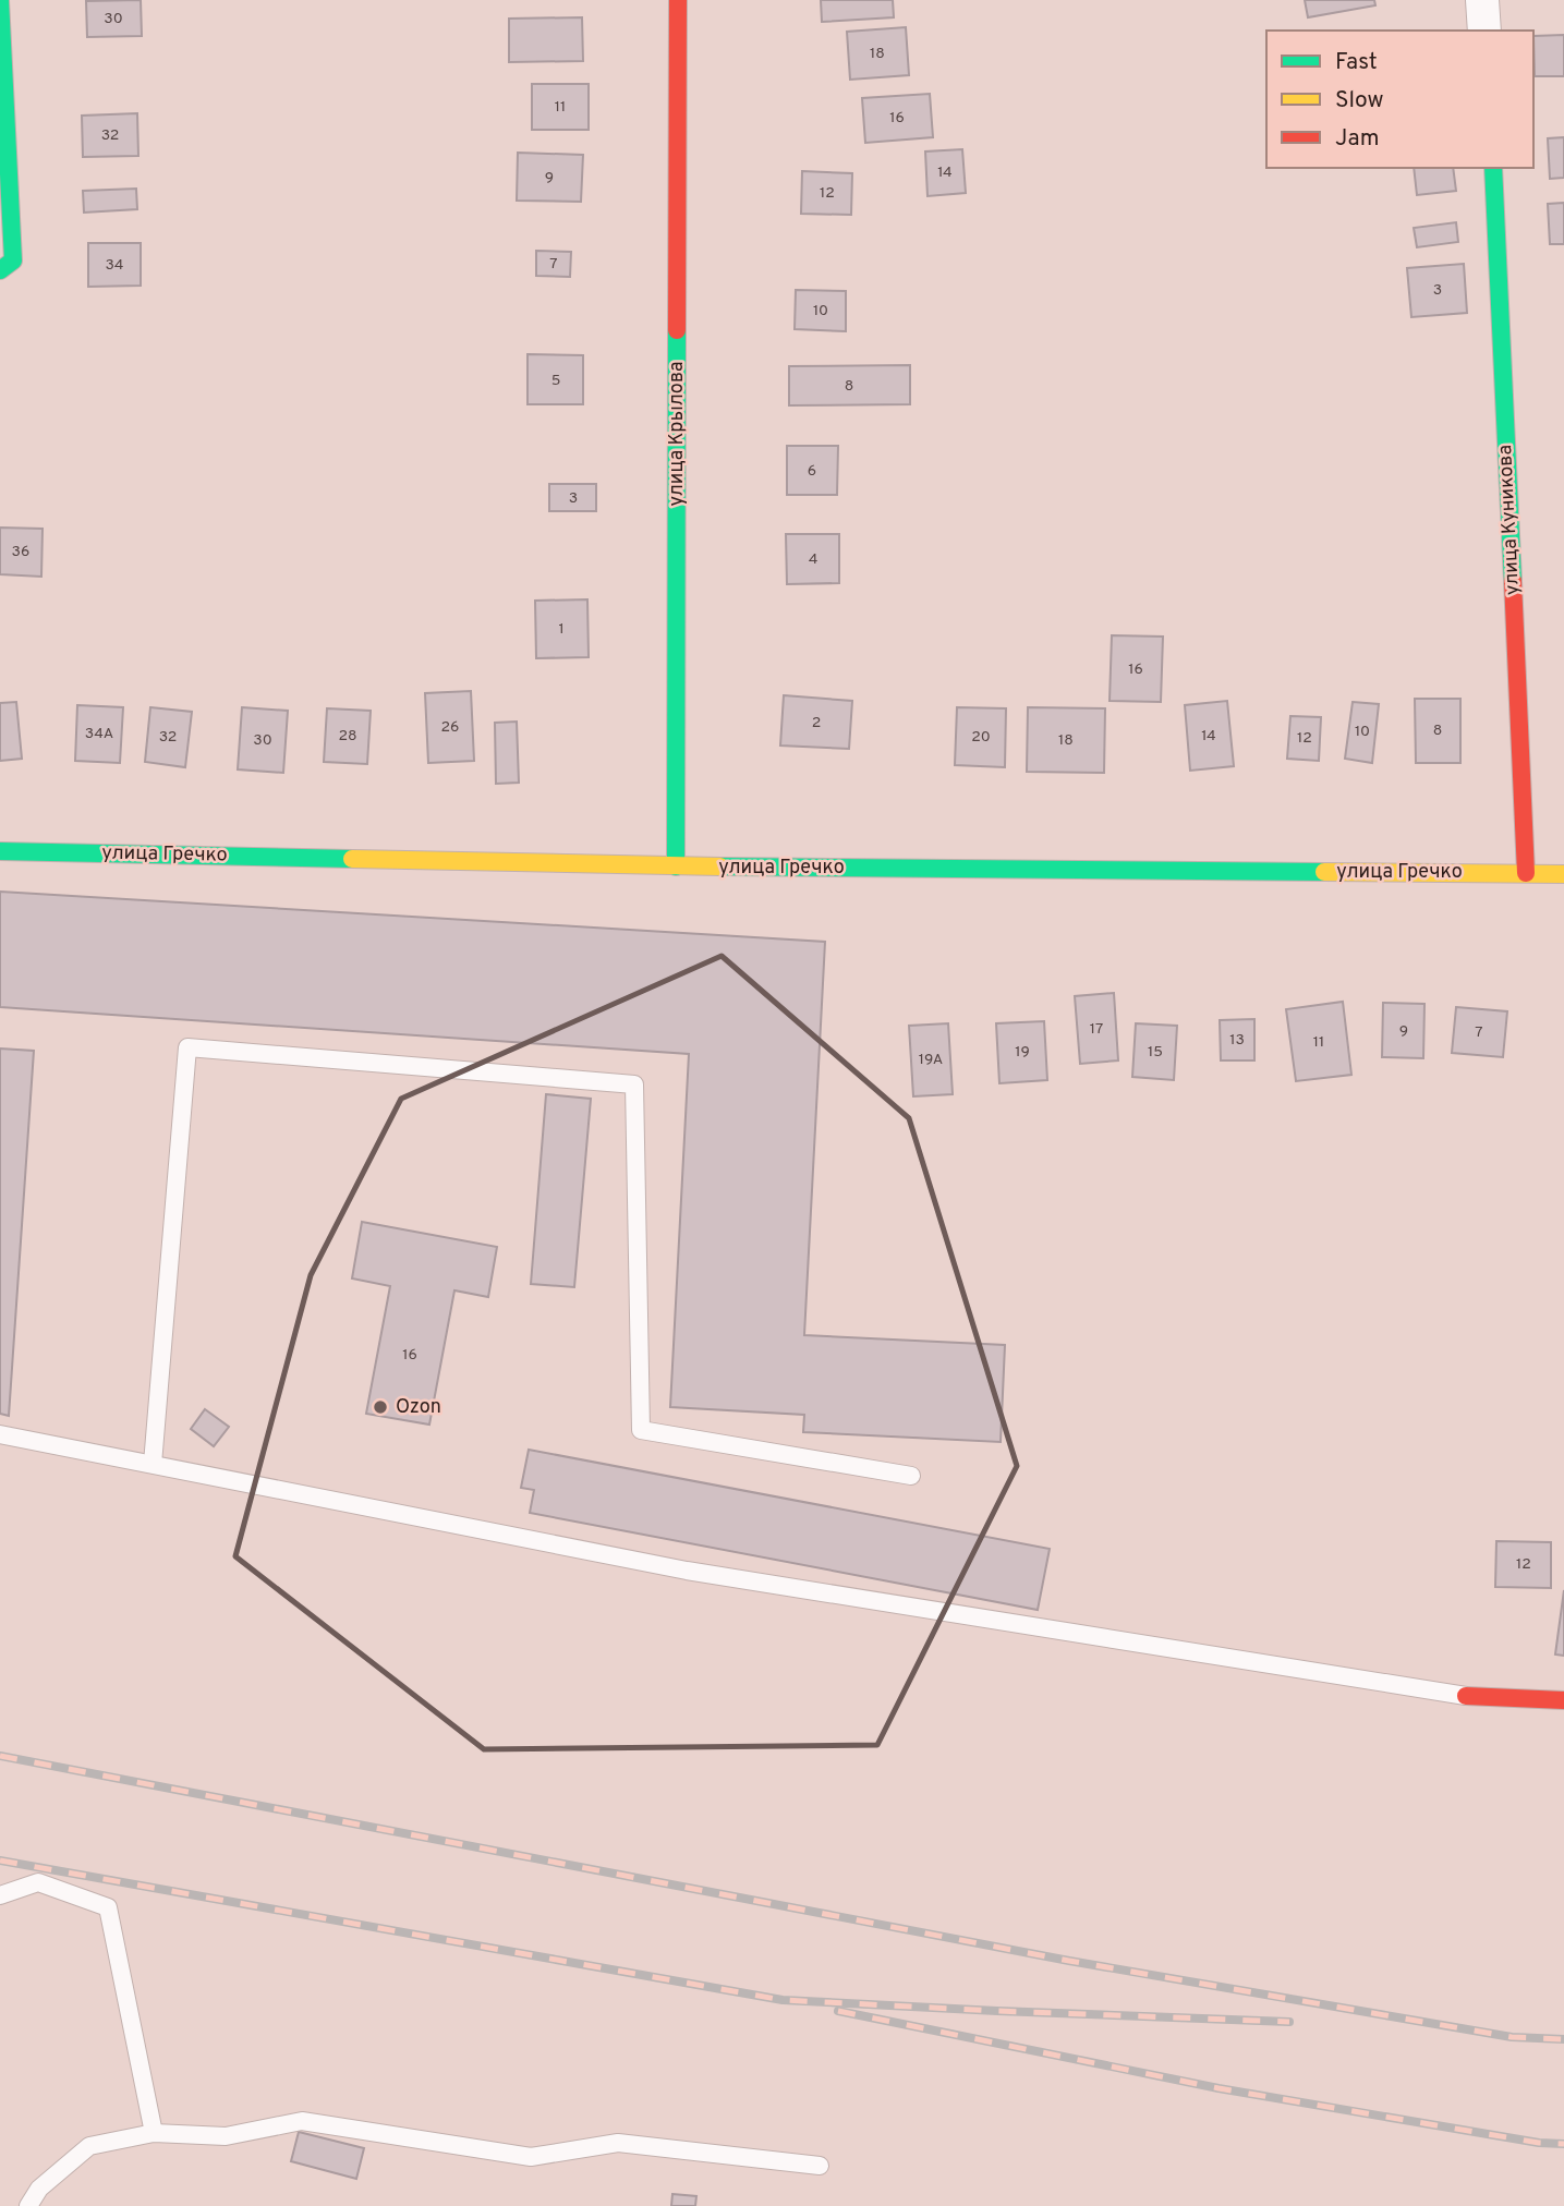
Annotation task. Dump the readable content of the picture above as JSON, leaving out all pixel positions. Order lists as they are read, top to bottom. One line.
{"streets":{"street":["улица Крылова","улица Куникова","улица Гречко"]},"crossings":[["улица Крылова","улица Гречко"],["улица Куникова","улица Гречко"]],"places":["Ozon"],"house_numbers":["30","18","11","16","32","14","9","12","7","34","3","10","5","8","6","3","36","4","1","16","2","26","8","10","34А","28","14","32","20","12","30","18","17","9","7","13","11","19","15","19А","16","12"],"legend":["Fast","Slow","Jam"]}
